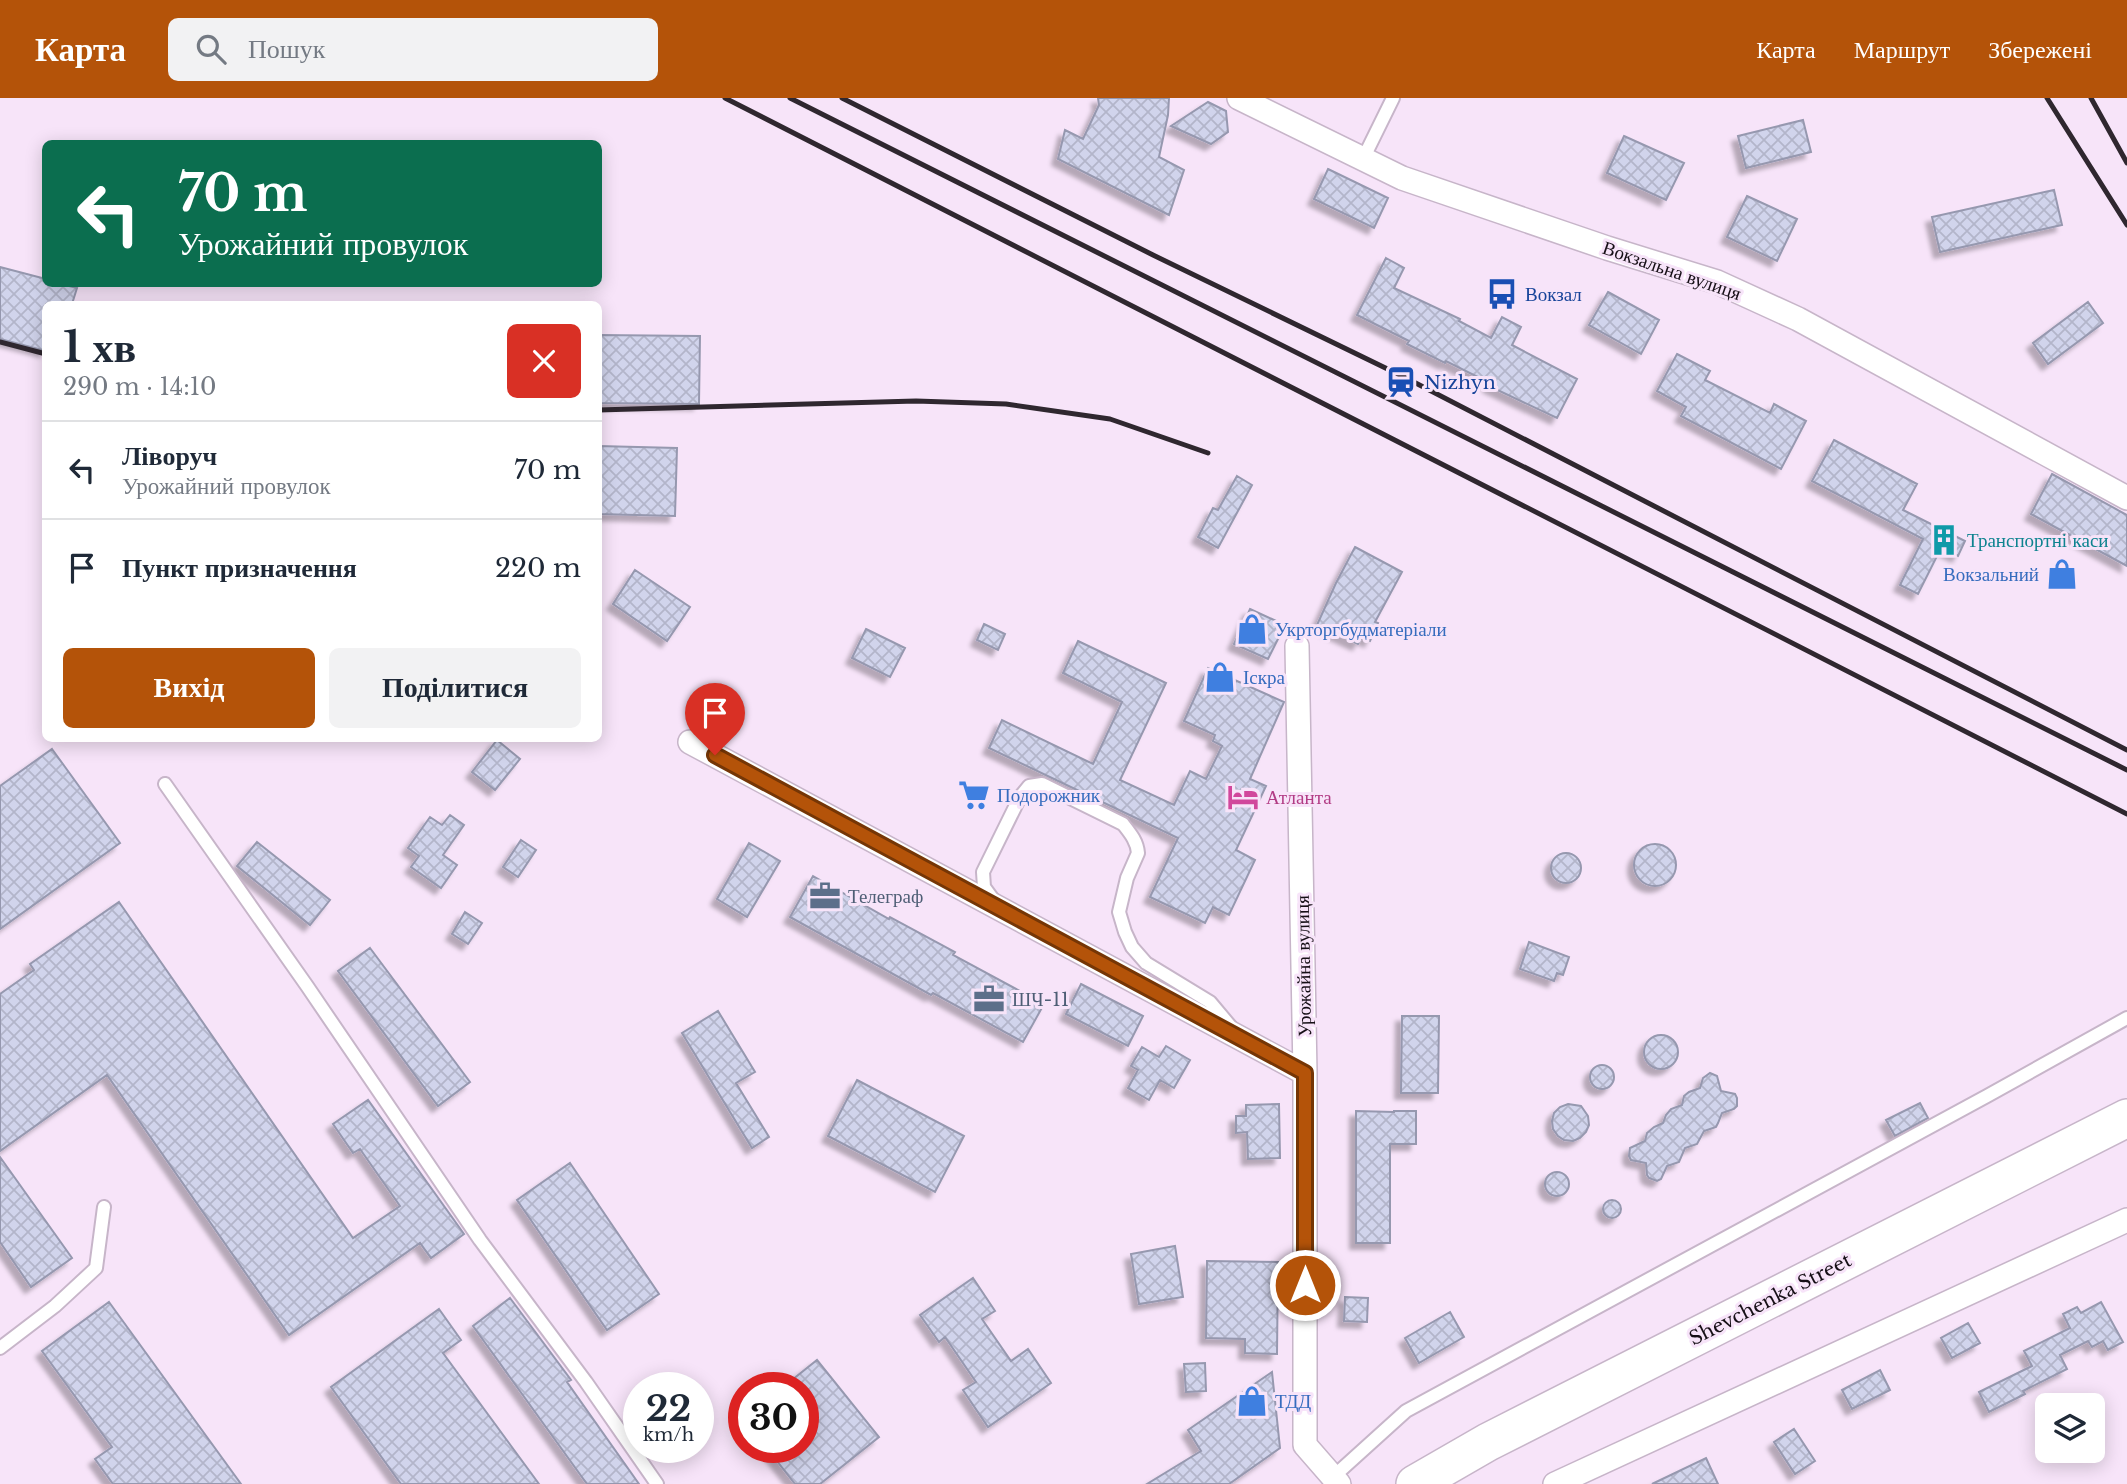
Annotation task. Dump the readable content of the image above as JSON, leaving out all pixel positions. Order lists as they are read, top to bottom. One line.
{"streets":{"main road":["Shevchenka Street"],"street":["Вокзальна вулиця","Урожайна вулиця"]},"places":{"bus stop":["Вокзал"],"station":["Nizhyn"],"building":["Транспортні каси"],"shop":["Вокзальний","Укрторгбудматеріали","Іскра","ТДД"],"supermarket":["Подорожник"],"hotel":["Атланта"],"office":["Телеграф","ШЧ-11"]},"page":{"header":"Карта","search":"Пошук","nav":["Карта","Маршрут","Збережені"],"turn":["70 m","Урожайний провулок"],"heading":["1 хв","290 m · 14:10"],"list":[{"name":"Ліворуч","note":"Урожайний провулок","value":"70 m"},{"name":"Пункт призначення","value":"220 m"}],"buttons":["Вихід","Поділитися"],"speed":"22 km/h","limit":"30"}}
